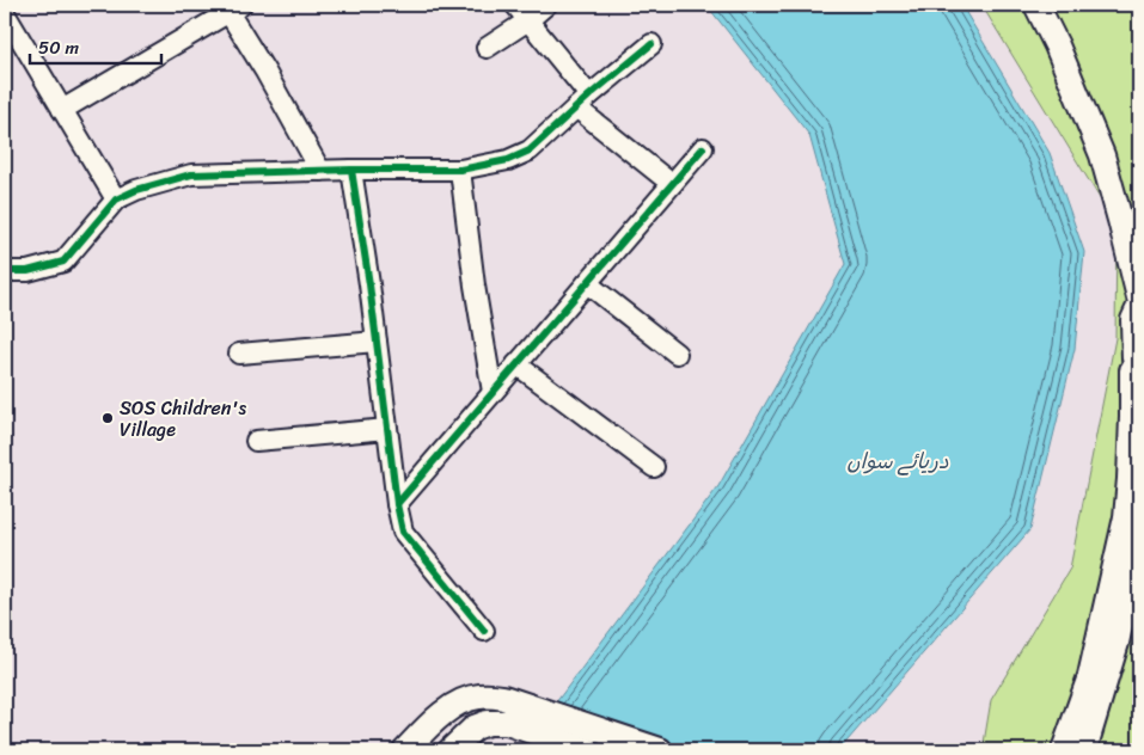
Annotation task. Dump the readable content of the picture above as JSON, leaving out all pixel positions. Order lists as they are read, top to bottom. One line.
{"water":["دریائے سواں"],"places":["SOS Children's Village"],"scale_bar":"50 m"}
